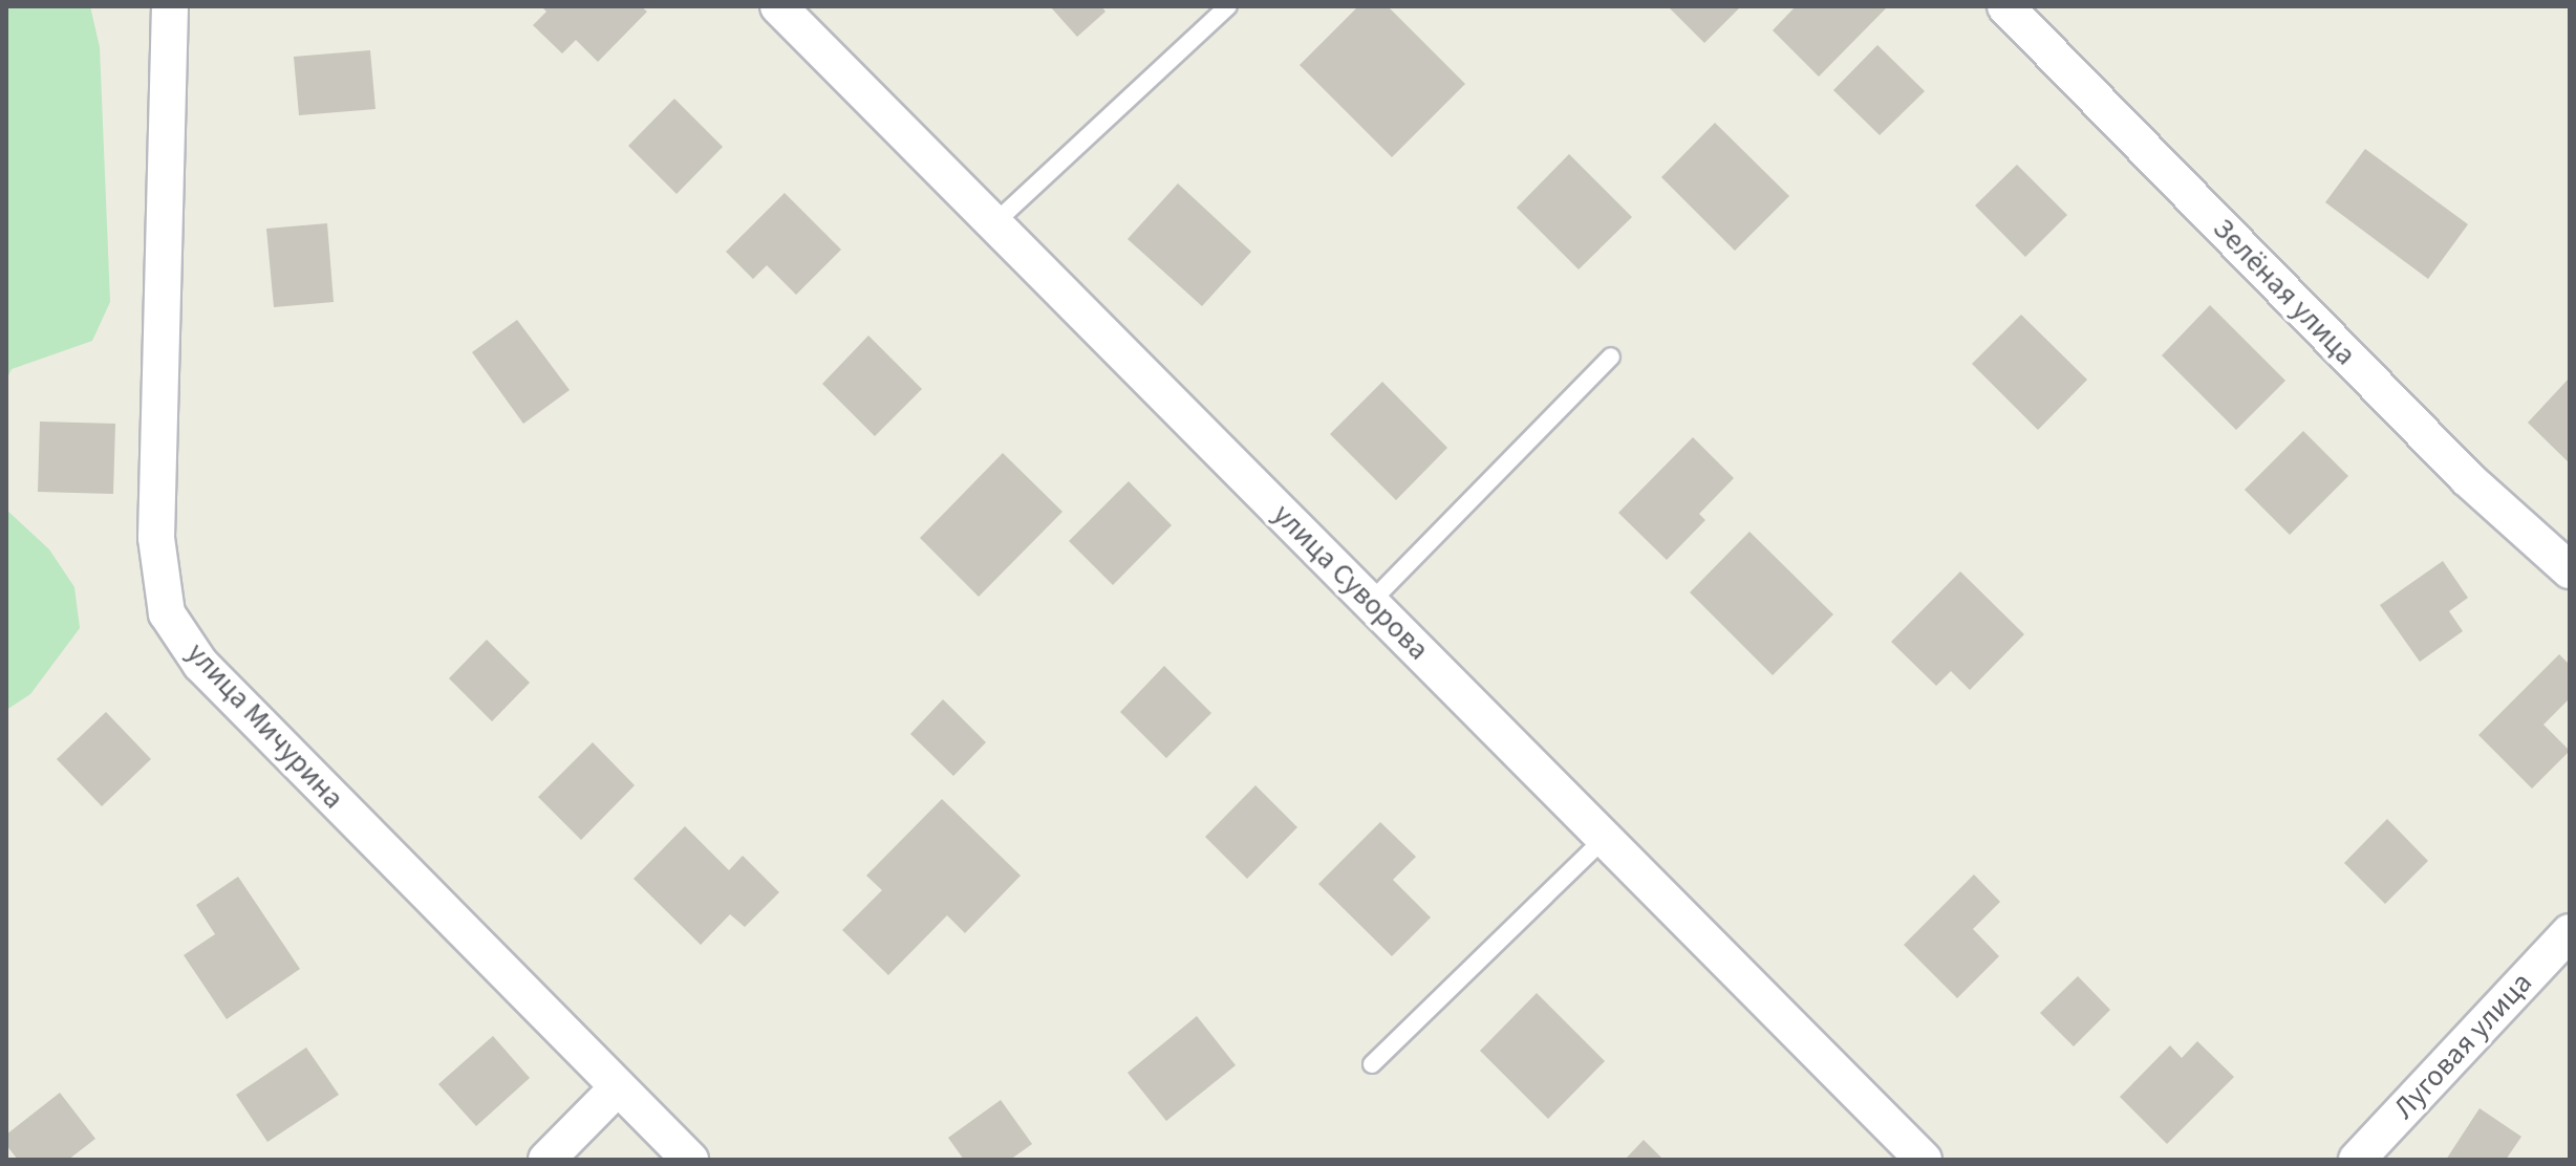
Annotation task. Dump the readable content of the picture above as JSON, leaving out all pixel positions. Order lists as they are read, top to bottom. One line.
{"streets":{"street":["Зелёная улица","улица Суворова","улица Мичурина","Луговая улица"]}}
